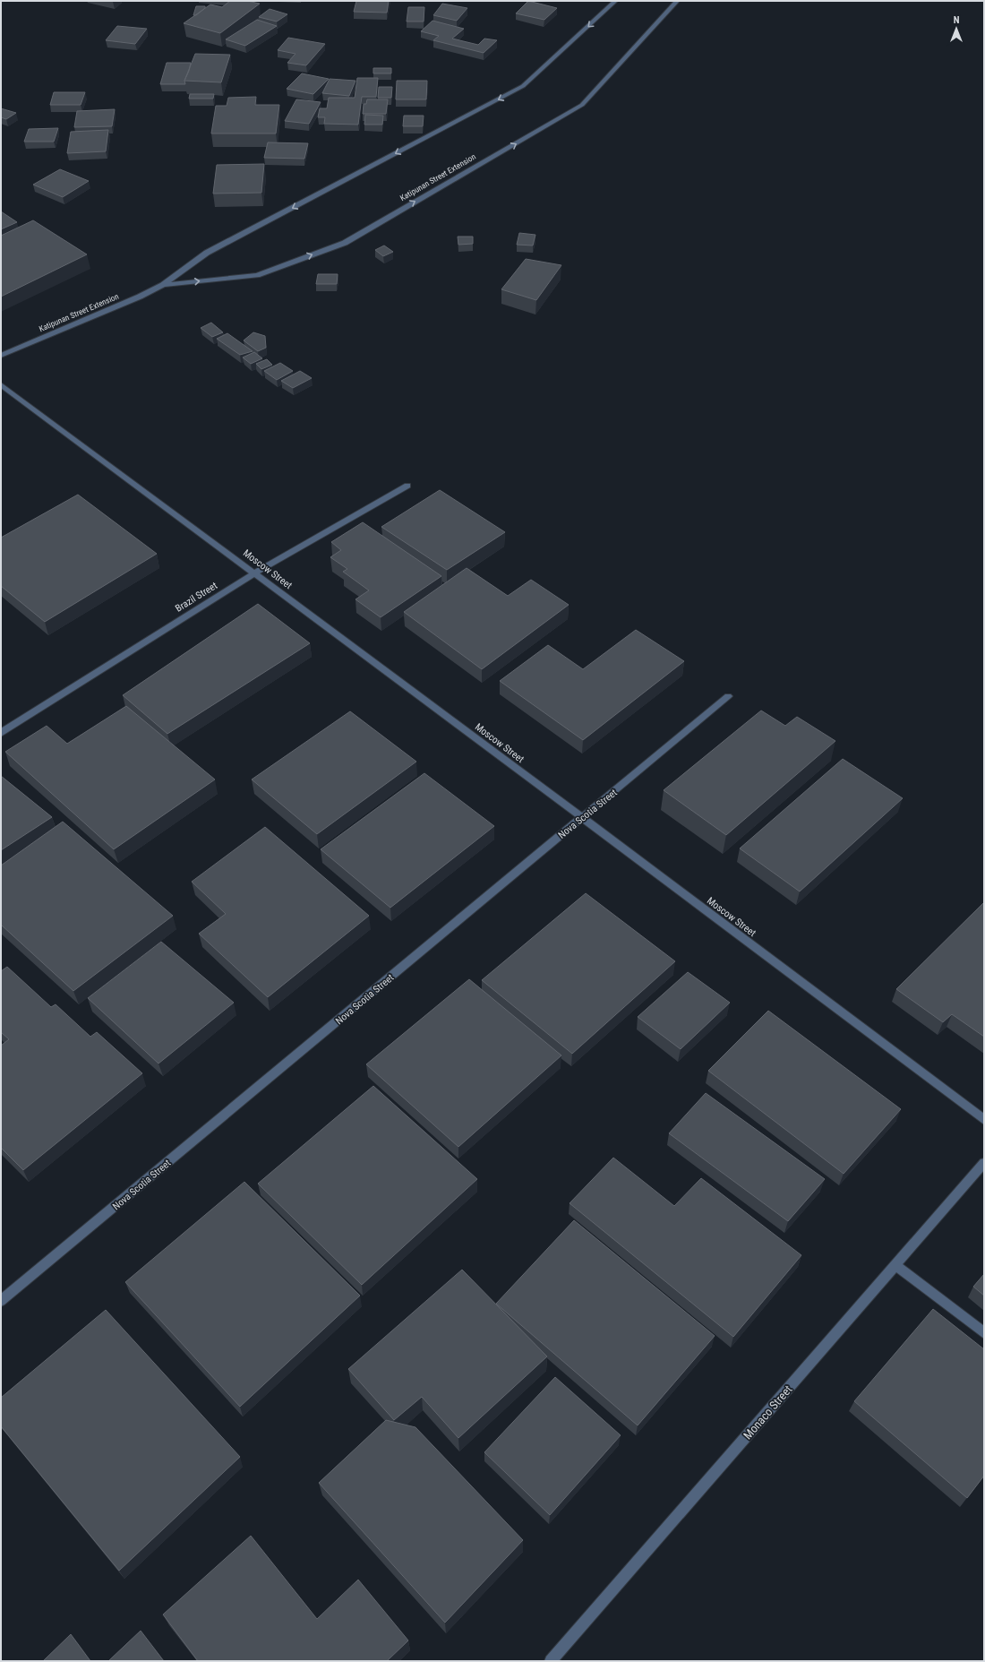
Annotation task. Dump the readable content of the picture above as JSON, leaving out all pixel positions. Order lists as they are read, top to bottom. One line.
{"streets":{"street":["Katipunan Street Extension","Moscow Street","Brazil Street","Nova Scotia Street","Monaco Street"]},"crossings":[["Moscow Street","Brazil Street"],["Moscow Street","Nova Scotia Street"]],"north":"top"}
